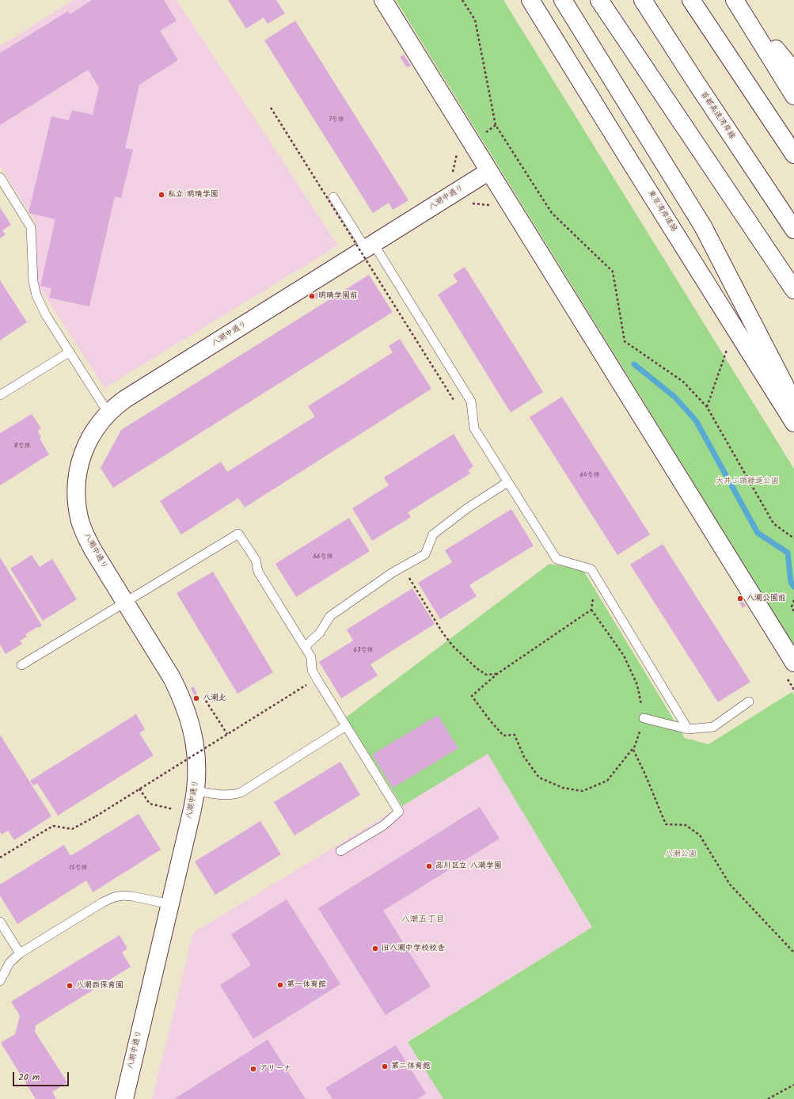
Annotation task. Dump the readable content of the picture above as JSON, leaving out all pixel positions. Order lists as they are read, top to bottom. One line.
{"streets":{"main road":["首都高速湾岸線","八潮中通り","東京湾岸道路"]},"districts":["八潮五丁目"],"parks":["大井ふ頭緑道公園","八潮公園"],"places":["私立 明晴学園","明晴学園前","八潮公園前","八潮北","品川区立 八潮学園","旧八潮中学校校舎","第一体育館","八潮西保育園","第二体育館","アリーナ"],"house_numbers":["7号棟","8号棟","64号棟","66号棟","63号棟","15号棟"],"scale_bar":"20 m"}
